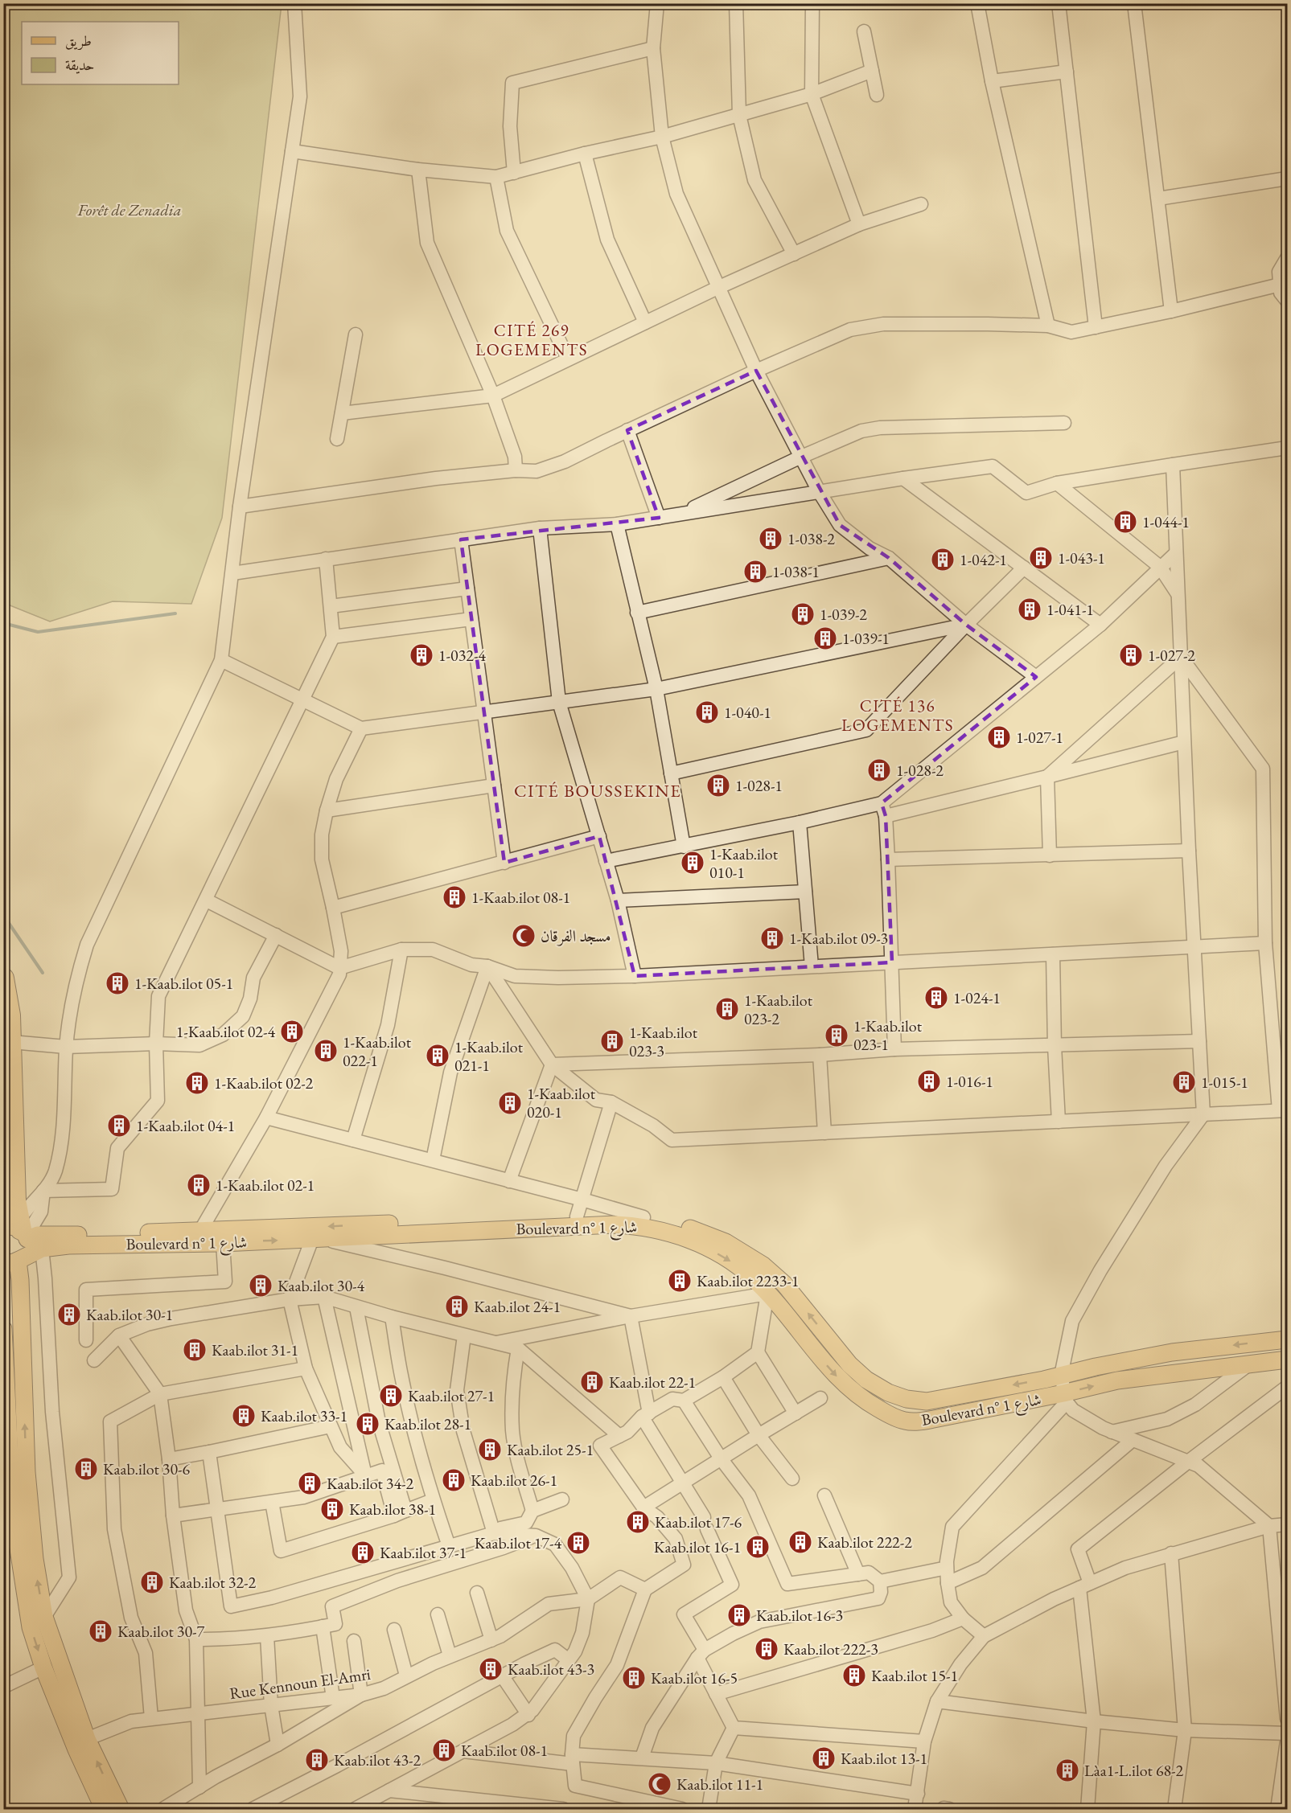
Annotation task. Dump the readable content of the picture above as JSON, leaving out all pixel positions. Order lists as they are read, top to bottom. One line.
{"streets":{"main road":["Boulevard n° شارع 1"],"street":["Rue Kennoun El-Amri"]},"districts":["CITÉ 269 LOGEMENTS","CITÉ 136 LOGEMENTS","CITÉ BOUSSEKINE"],"parks":["Forêt de Zenadia"],"places":{"building":["1-044-1","1-038-2","1-043-1","1-042-1","1-038-1","1-041-1","1-039-2","1-039-1","1-032-4","1-027-2","1-040-1","1-027-1","1-028-2","1-028-1","1-Kaab.ilot 010-1","1-Kaab.ilot 08-1","1-Kaab.ilot 09-3","1-Kaab.ilot 05-1","1-024-1","1-Kaab.ilot 023-2","1-Kaab.ilot 02-4","1-Kaab.ilot 023-1","1-Kaab.ilot 023-3","1-Kaab.ilot 022-1","1-Kaab.ilot 021-1","1-016-1","1-015-1","1-Kaab.ilot 02-2","1-Kaab.ilot 020-1","1-Kaab.ilot 04-1","1-Kaab.ilot 02-1","Kaab.ilot 2233-1","Kaab.ilot 30-4","Kaab.ilot 24-1","Kaab.ilot 30-1","Kaab.ilot 31-1","Kaab.ilot 22-1","Kaab.ilot 27-1","Kaab.ilot 33-1","Kaab.ilot 28-1","Kaab.ilot 25-1","Kaab.ilot 30-6","Kaab.ilot 26-1","Kaab.ilot 34-2","Kaab.ilot 38-1","Kaab.ilot 17-6","Kaab.ilot 222-2","Kaab.ilot 17-4","Kaab.ilot 16-1","Kaab.ilot 37-1","Kaab.ilot 32-2","Kaab.ilot 16-3","Kaab.ilot 30-7","Kaab.ilot 222-3","Kaab.ilot 43-3","Kaab.ilot 15-1","Kaab.ilot 16-5","Kaab.ilot 08-1","Kaab.ilot 13-1","Kaab.ilot 43-2","Làa1-L.ilot 68-2"],"mosque":["مسجد الفرقان","Kaab.ilot 11-1"]},"legend":["طريق","حديقة"]}
